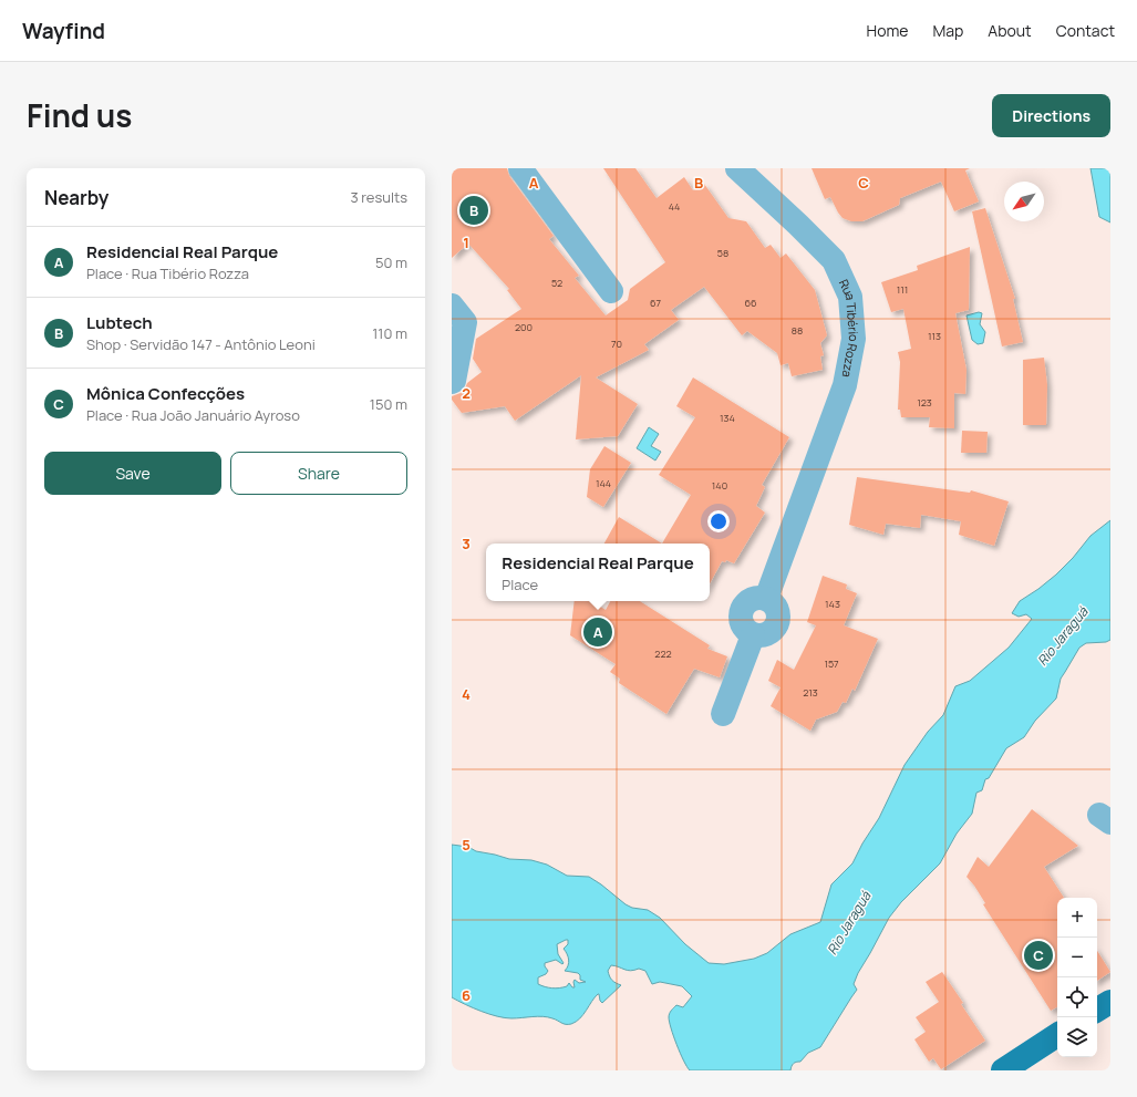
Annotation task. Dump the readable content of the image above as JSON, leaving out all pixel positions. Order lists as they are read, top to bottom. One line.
{"streets":{"street":["Rua Tibério Rozza"]},"water":["Rio Jaraguá"],"house_numbers":["44","58","52","111","67","66","200","88","113","70","123","134","144","140","143","222","157","213"],"north":"bottom left","page":{"header":"Wayfind","nav":["Home","Map","About","Contact"],"title":"Find us","buttons":["Directions",["Save","Share"]],"heading":["Nearby","3 results"],"pins":["B","A","C"],"list":[{"mark":"A","name":"Residencial Real Parque","note":"Place · Rua Tibério Rozza","value":"50 m"},{"mark":"B","name":"Lubtech","note":"Shop · Servidão 147 - Antônio Leoni","value":"110 m"},{"mark":"C","name":"Mônica Confecções","note":"Place · Rua João Januário Ayroso","value":"150 m"}],"popup":["Residencial Real Parque","Place"],"map_buttons":["+","−"]},"grid":{"columns":["A","B","C"],"rows":["1","2","3","4","5","6"]}}
